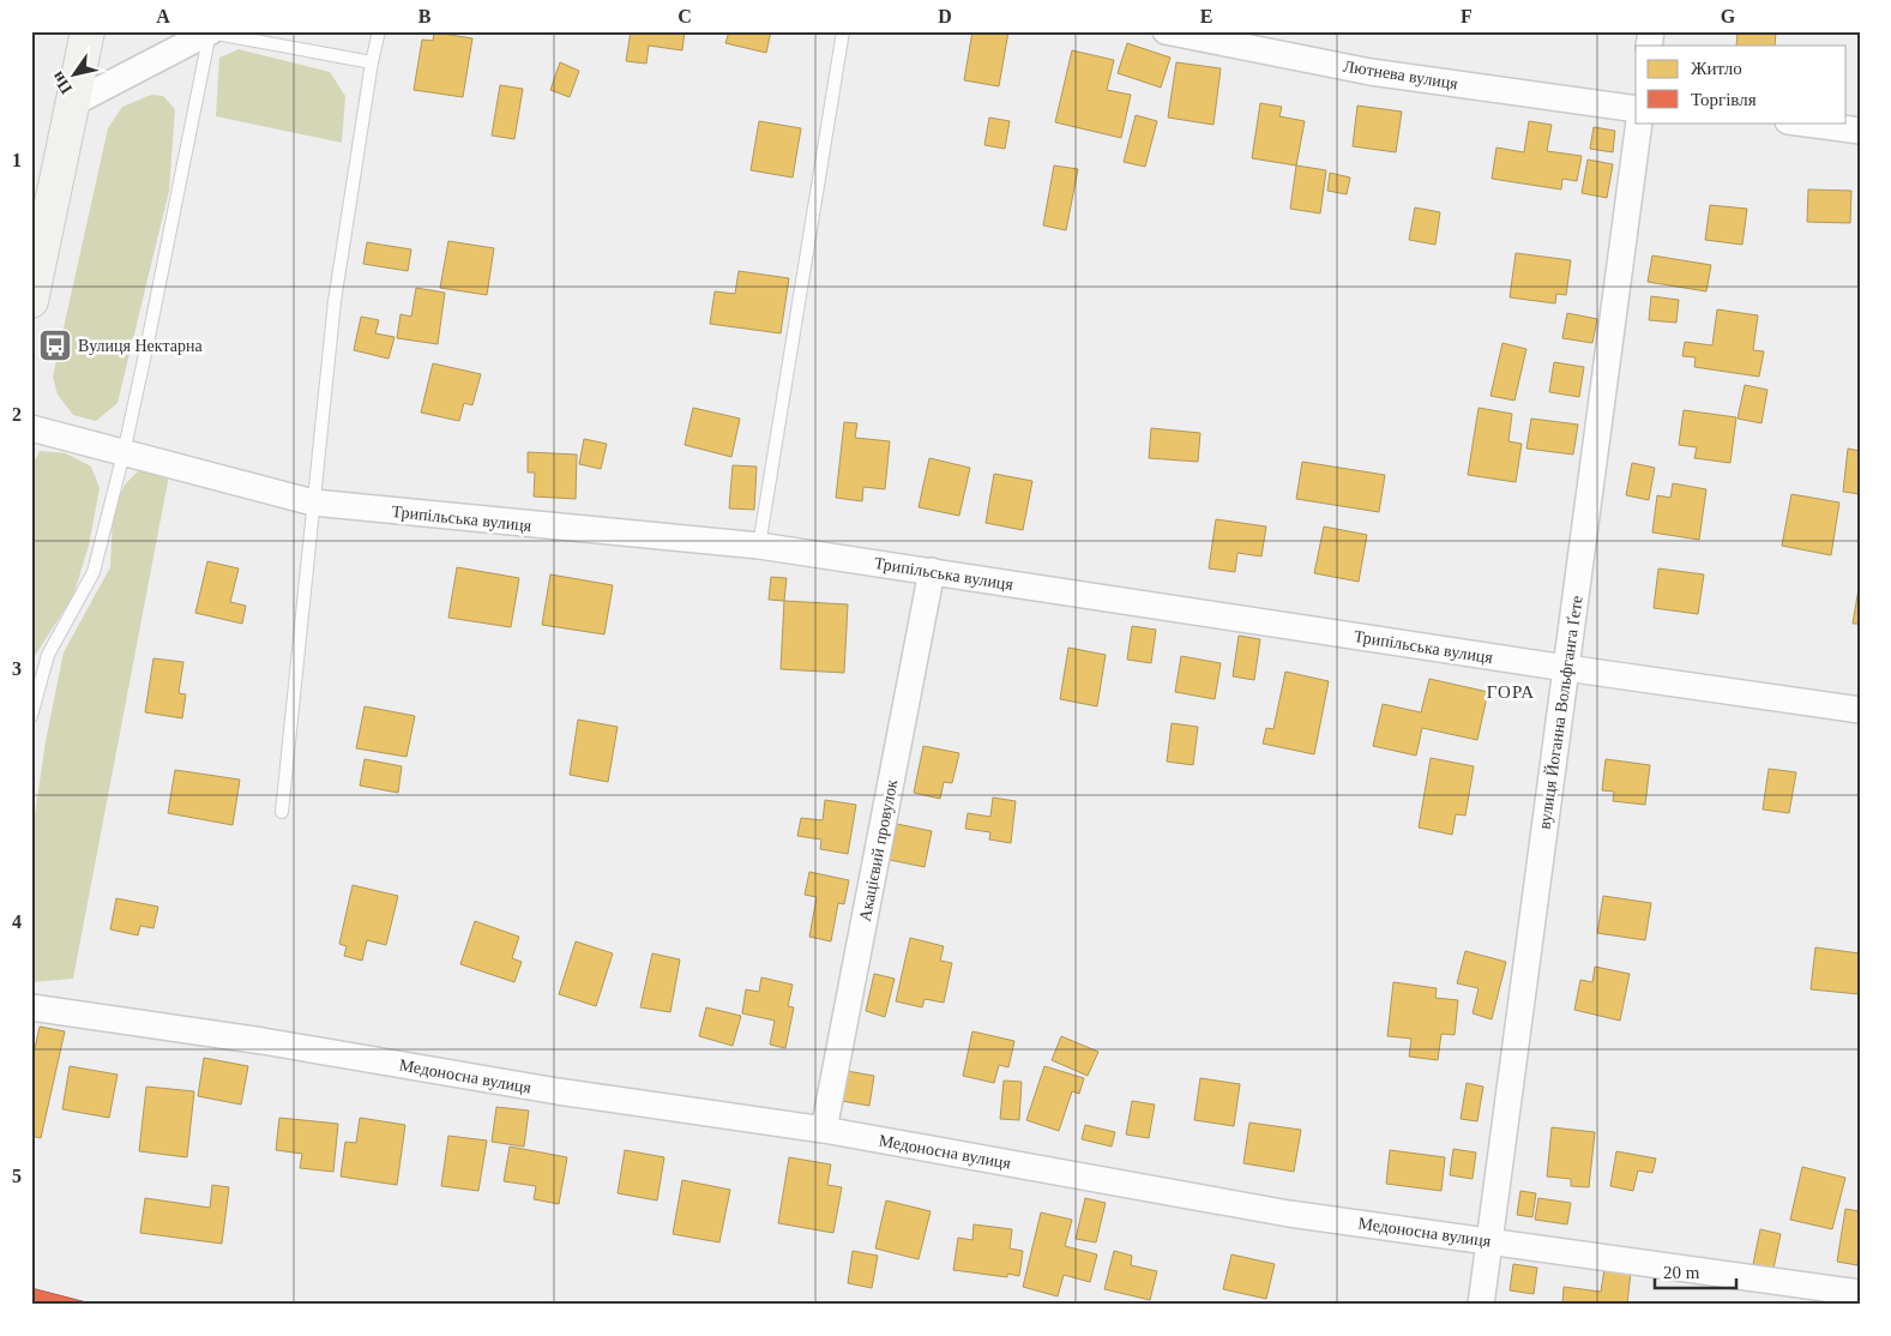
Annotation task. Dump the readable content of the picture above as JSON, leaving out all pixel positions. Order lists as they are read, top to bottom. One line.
{"streets":{"street":["Лютнева вулиця","Трипільська вулиця","вулиця Йоганна Вольфганга Ґете","Акацієвий провулок","Медоносна вулиця"]},"crossings":[["Трипільська вулиця","вулиця Йоганна Вольфганга Ґете"],["Трипільська вулиця","Акацієвий провулок"],["вулиця Йоганна Вольфганга Ґете","Медоносна вулиця"],["Акацієвий провулок","Медоносна вулиця"]],"districts":["ГОРА"],"places":{"bus stop":["Вулиця Нектарна"]},"legend":["Житло","Торгівля"],"scale_bar":"20 m","north":"bottom left","grid":{"columns":["A","B","C","D","E","F","G"],"rows":["1","2","3","4","5"]}}
